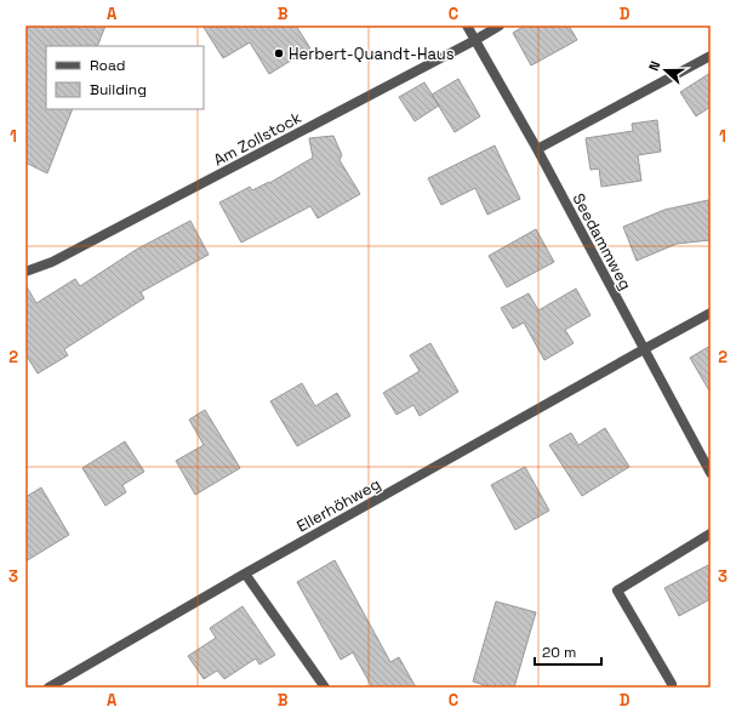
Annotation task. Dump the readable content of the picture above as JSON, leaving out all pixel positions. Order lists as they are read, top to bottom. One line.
{"streets":{"street":["Am Zollstock","Seedammweg","Ellerhöhweg"]},"crossings":[["Am Zollstock","Seedammweg"],["Seedammweg","Ellerhöhweg"]],"places":["Herbert-Quandt-Haus"],"legend":["Road","Building"],"scale_bar":"20 m","north":"left","grid":{"columns":["A","B","C","D"],"rows":["1","2","3"]}}
